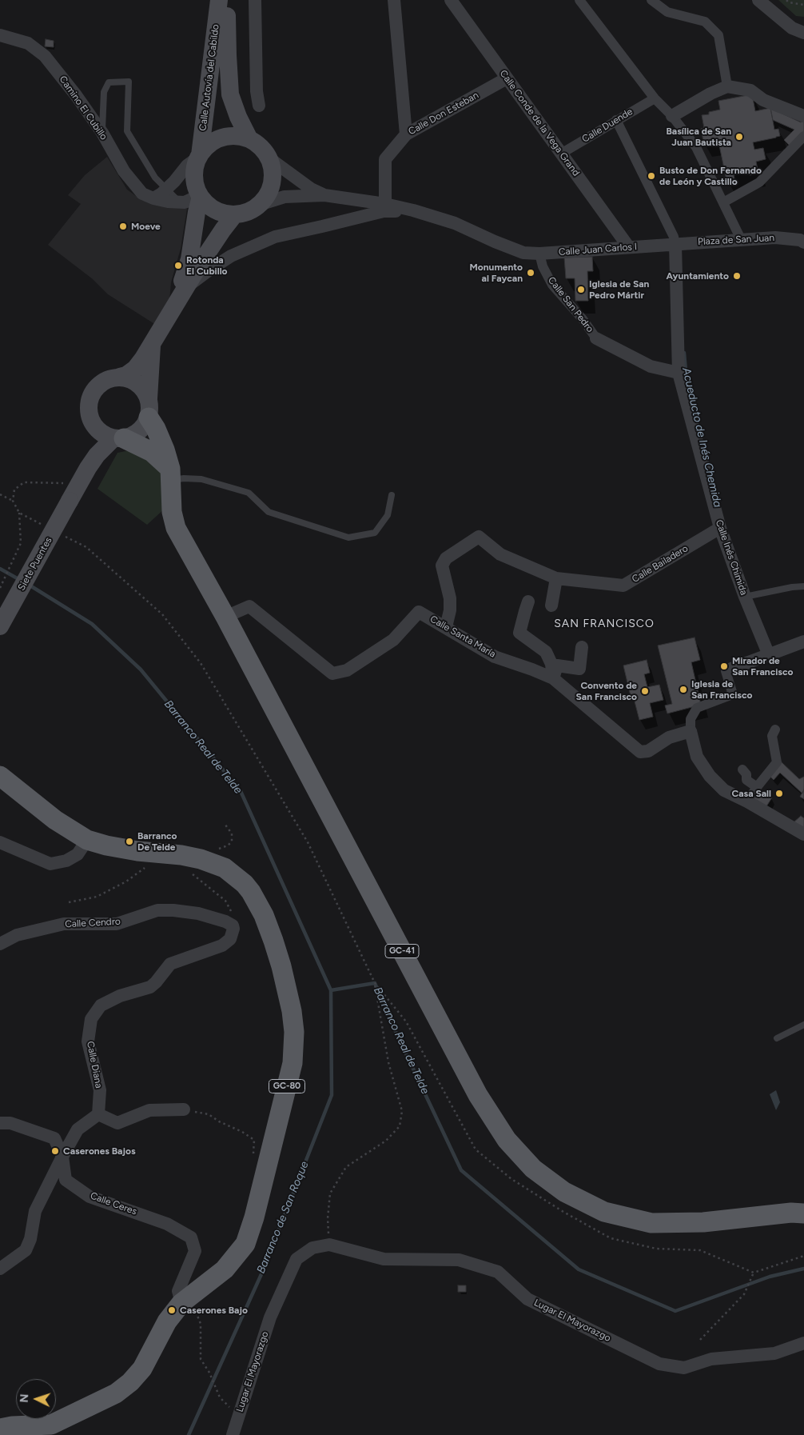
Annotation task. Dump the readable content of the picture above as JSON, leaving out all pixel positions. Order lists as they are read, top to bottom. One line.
{"streets":{"main road":["Calle Autovía del Cabildo","Siete Puentes","GC-41","GC-80"],"street":["Camino El Cubillo","Calle Don Esteban","Calle Conde de la Vega Grand","Calle Duende","Plaza de San Juan","Calle Juan Carlos I","Calle San Pedro","Calle Inés Chimida","Calle Bailadero","Calle Santa María","Calle Cendro","Calle Diana","Calle Ceres","Lugar El Mayorazgo"]},"crossings":[["Calle Autovía del Cabildo","Camino El Cubillo"],["Calle Don Esteban","Calle Conde de la Vega Grand"],["Calle Conde de la Vega Grand","Calle Duende"],["Calle Conde de la Vega Grand","Calle Juan Carlos I"],["Plaza de San Juan","Calle Juan Carlos I"],["Plaza de San Juan","Calle Inés Chimida"],["Calle Juan Carlos I","Calle San Pedro"],["Calle Juan Carlos I","Calle Inés Chimida"],["Calle San Pedro","Calle Inés Chimida"],["Calle Inés Chimida","Calle Bailadero"],["Siete Puentes","GC-41"],["Calle Bailadero","Calle Santa María"],["Calle Santa María","GC-41"],["Calle Cendro","Calle Diana"],["GC-80","Calle Ceres"]],"districts":["SAN FRANCISCO"],"water":["Acueducto de Inés Chemida","Barranco Real de Telde","Barranco de San Roque"],"places":["Basílica de San Juan Bautista","Busto de Don Fernando de León y Castillo","Moeve","Rotonda El Cubillo","Monumento al Faycan","Ayuntamiento","Iglesia de San Pedro Mártir","Mirador de San Francisco","Iglesia de San Francisco","Convento de San Francisco","Casa Sall","Barranco De Telde","Caserones Bajos","Caserones Bajo"],"north":"left"}
